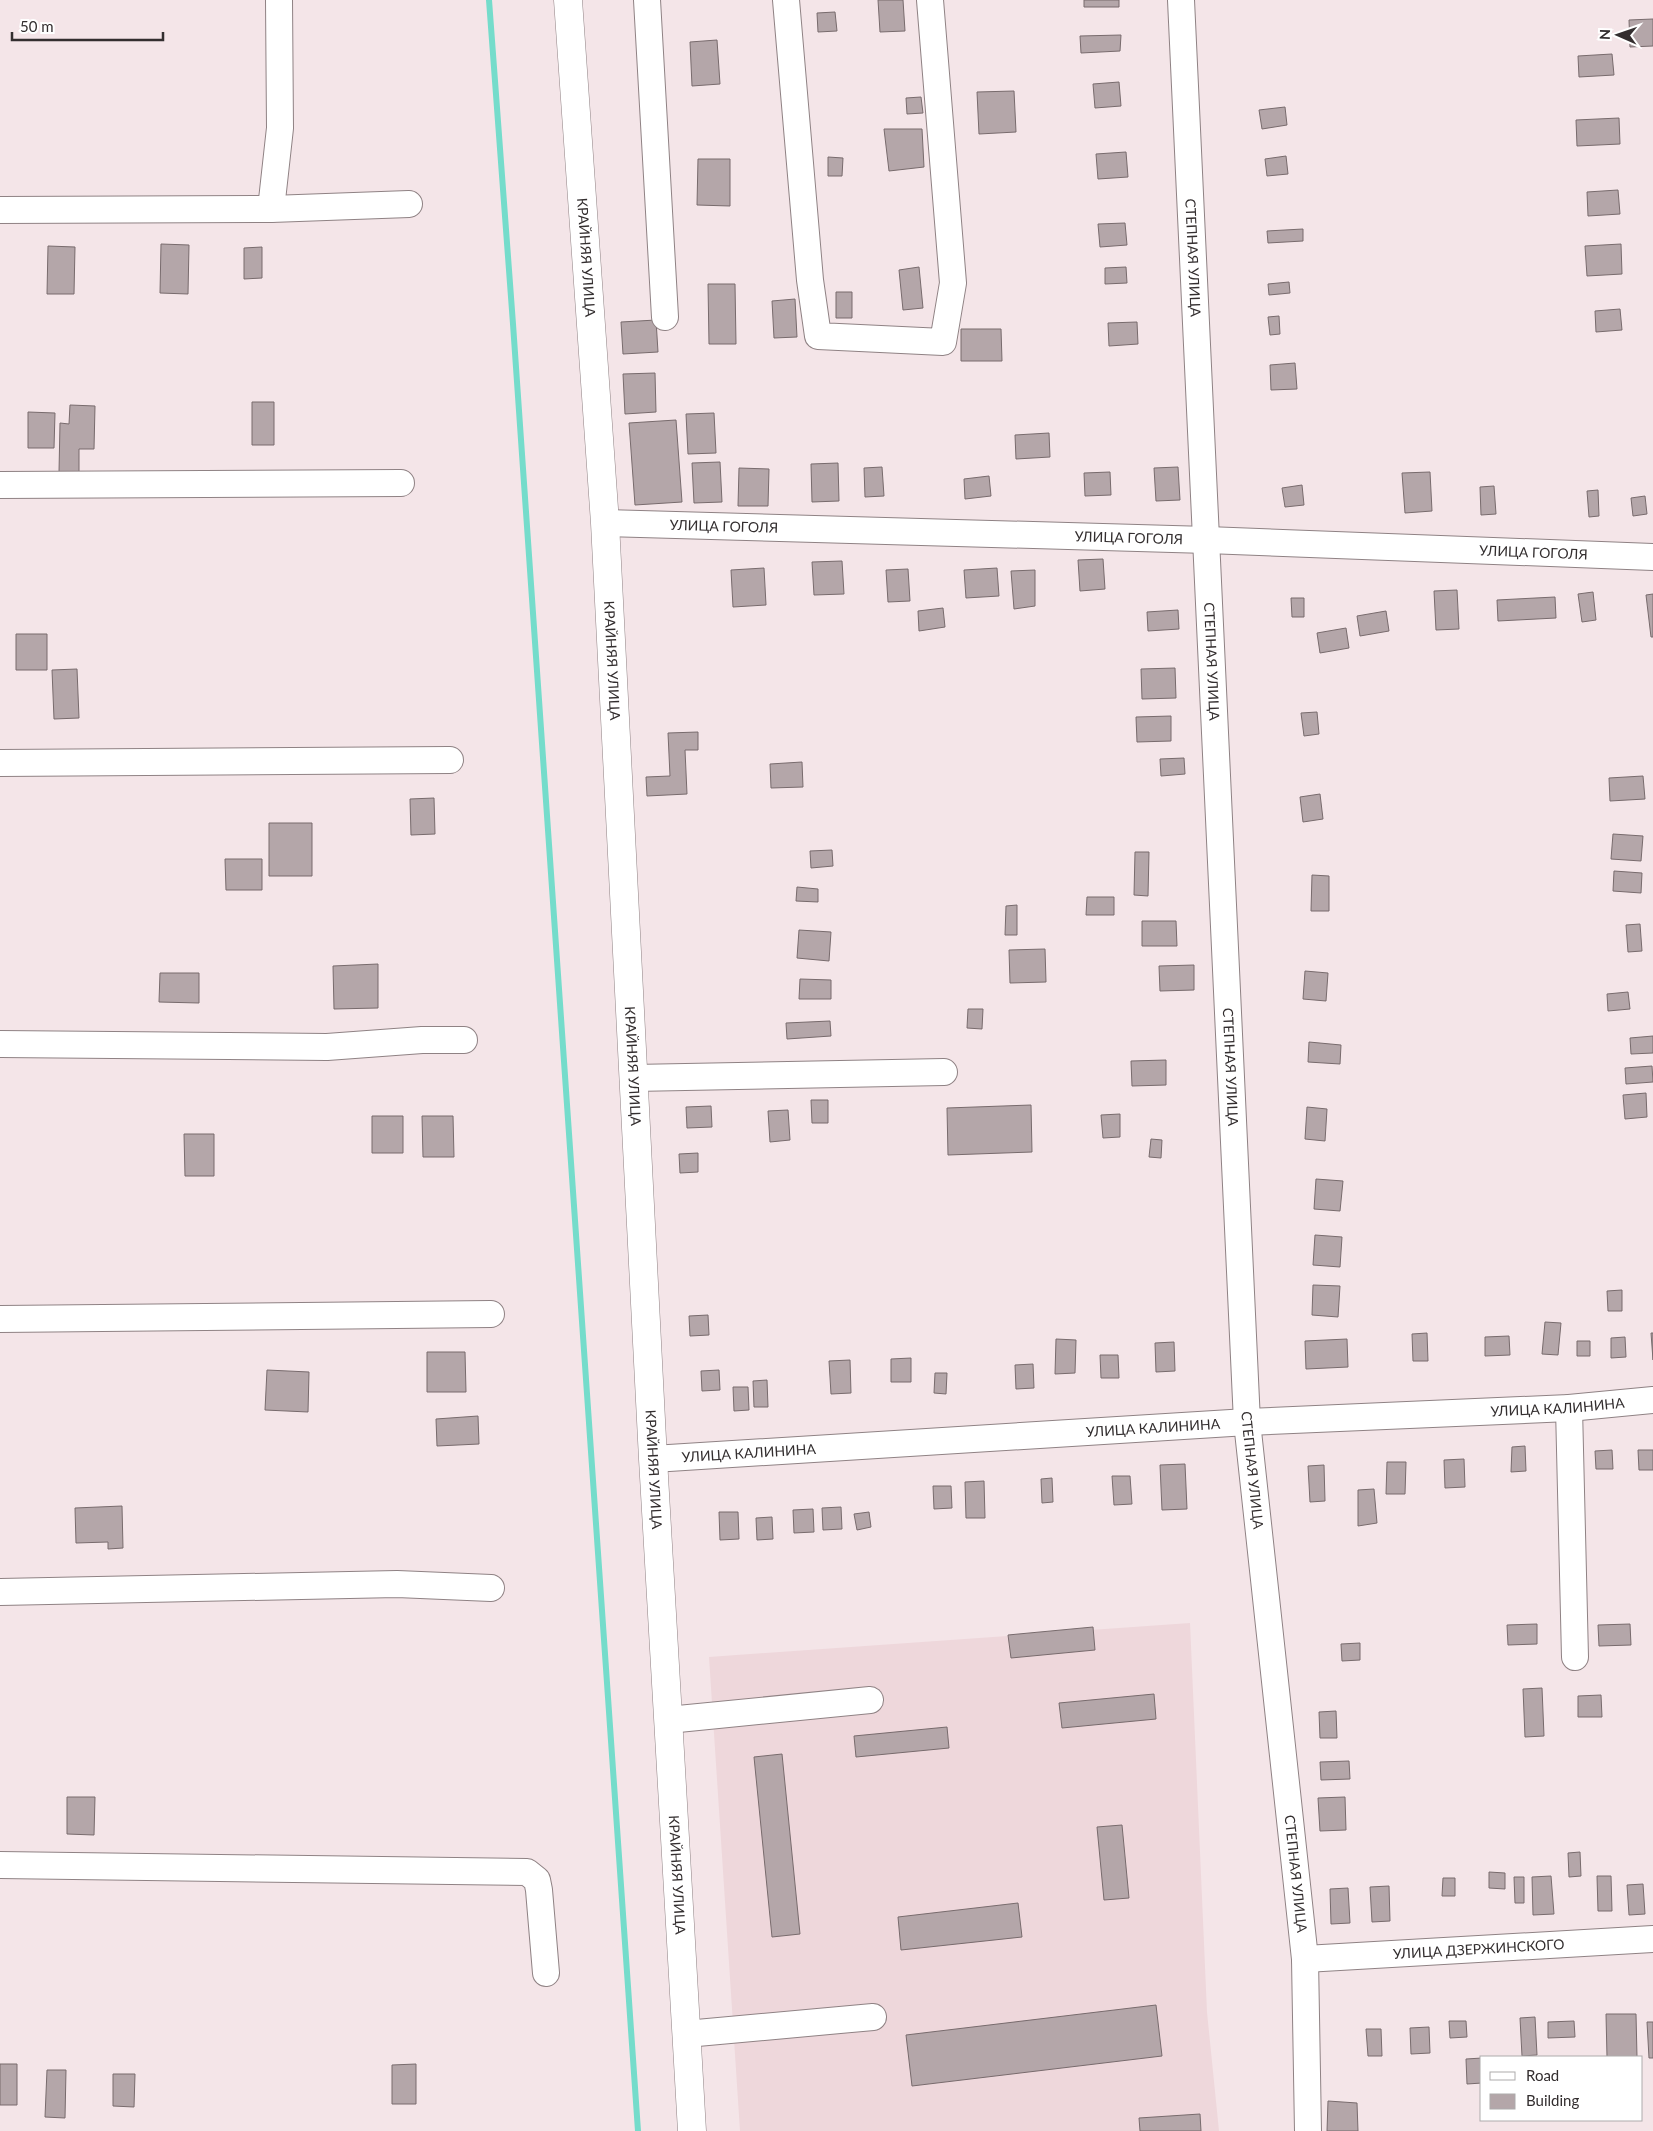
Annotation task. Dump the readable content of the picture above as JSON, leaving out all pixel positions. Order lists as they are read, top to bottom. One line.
{"streets":{"main road":["КРАЙНЯЯ УЛИЦА"],"street":["СТЕПНАЯ УЛИЦА","УЛИЦА ГОГОЛЯ","УЛИЦА КАЛИНИНА","УЛИЦА ДЗЕРЖИНСКОГО"]},"crossings":[["КРАЙНЯЯ УЛИЦА","УЛИЦА ГОГОЛЯ"],["КРАЙНЯЯ УЛИЦА","УЛИЦА КАЛИНИНА"],["СТЕПНАЯ УЛИЦА","УЛИЦА ГОГОЛЯ"],["СТЕПНАЯ УЛИЦА","УЛИЦА КАЛИНИНА"],["СТЕПНАЯ УЛИЦА","УЛИЦА ДЗЕРЖИНСКОГО"]],"legend":["Road","Building"],"scale_bar":"50 m","north":"left"}
